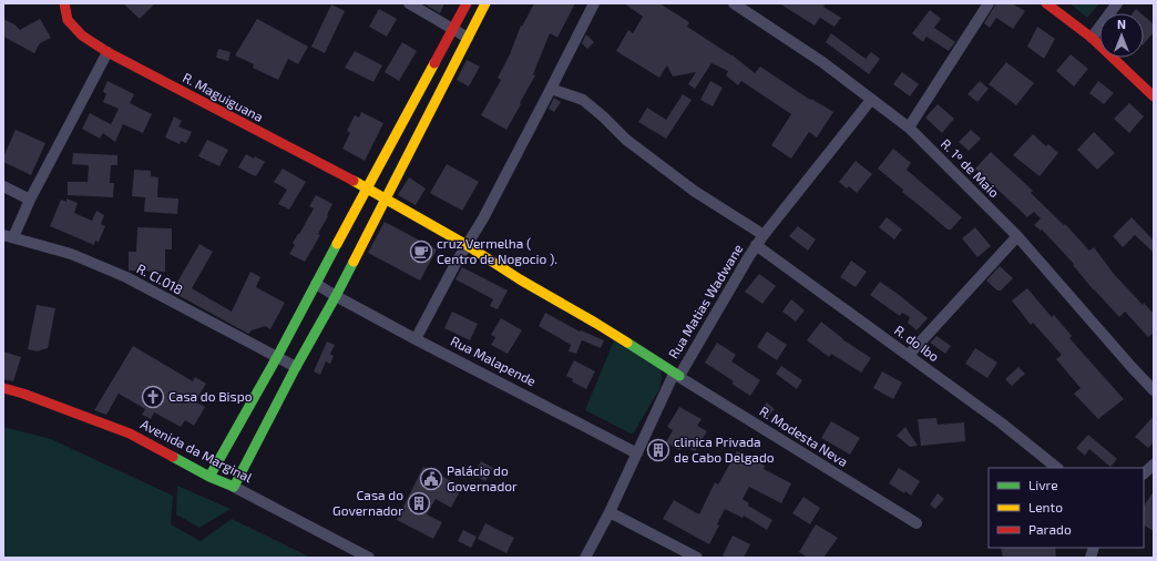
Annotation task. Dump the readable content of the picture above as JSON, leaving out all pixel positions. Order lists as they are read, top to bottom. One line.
{"streets":{"main road":["R. Maguiguana","Avenida da Marginal"],"street":["R. 1º de Maio","R. CI.018","Rua Matias Wadwane","R. do Ibo","Rua Malapende","R. Modesta Neva"]},"crossings":[["R. Maguiguana","Rua Matias Wadwane"],["R. Maguiguana","R. Modesta Neva"],["R. 1º de Maio","Rua Matias Wadwane"],["Rua Matias Wadwane","R. do Ibo"],["Rua Matias Wadwane","Rua Malapende"],["Rua Matias Wadwane","R. Modesta Neva"]],"places":{"cafe":["cruz Vermelha ( Centro de Nogocio )."],"church":["Casa do Bispo"],"building":["clinica Privada de Cabo Delgado","Casa do Governador"],"public building":["Palácio do Governador"]},"legend":["Livre","Lento","Parado"],"north":"top"}
